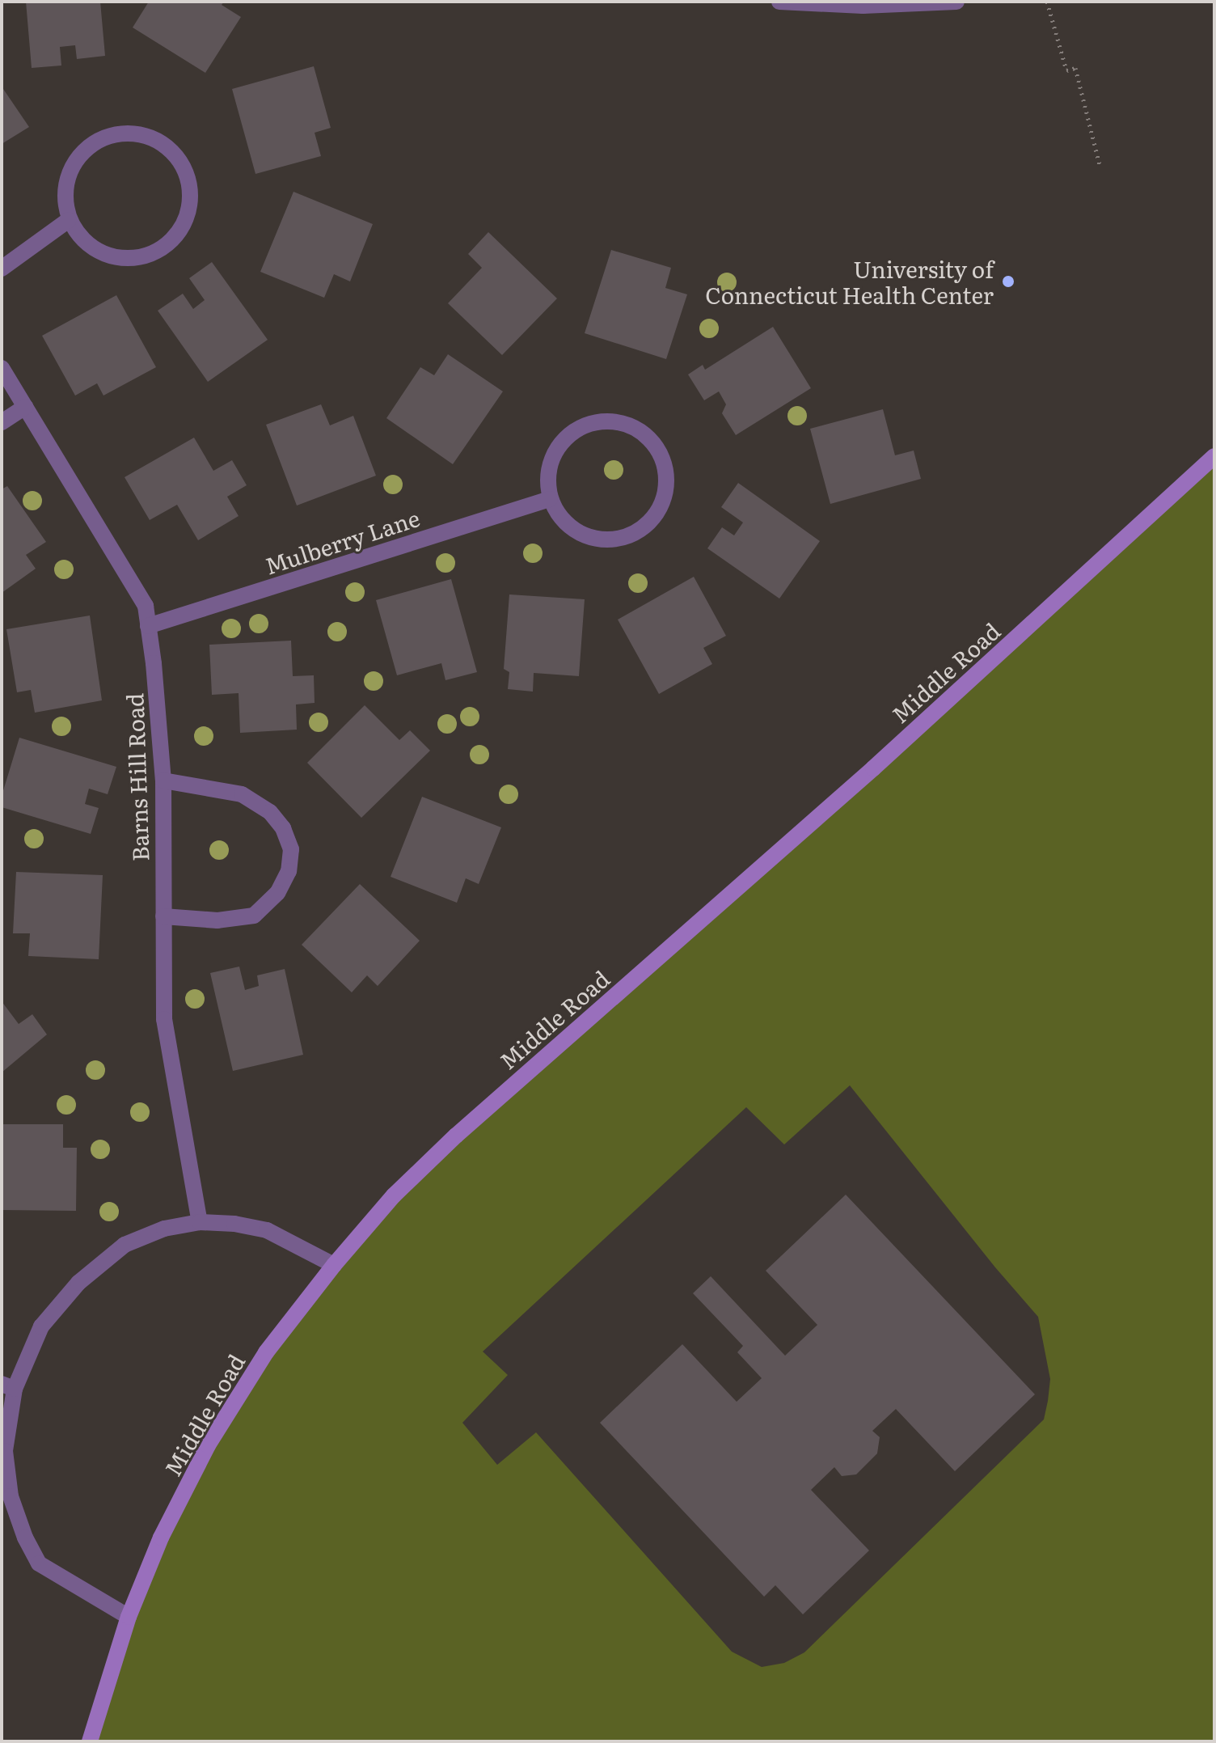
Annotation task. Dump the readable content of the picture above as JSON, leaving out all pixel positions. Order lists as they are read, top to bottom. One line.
{"streets":{"street":["Mulberry Lane","Middle Road","Barns Hill Road"]},"crossings":[["Mulberry Lane","Barns Hill Road"]],"places":["University of Connecticut Health Center"]}
